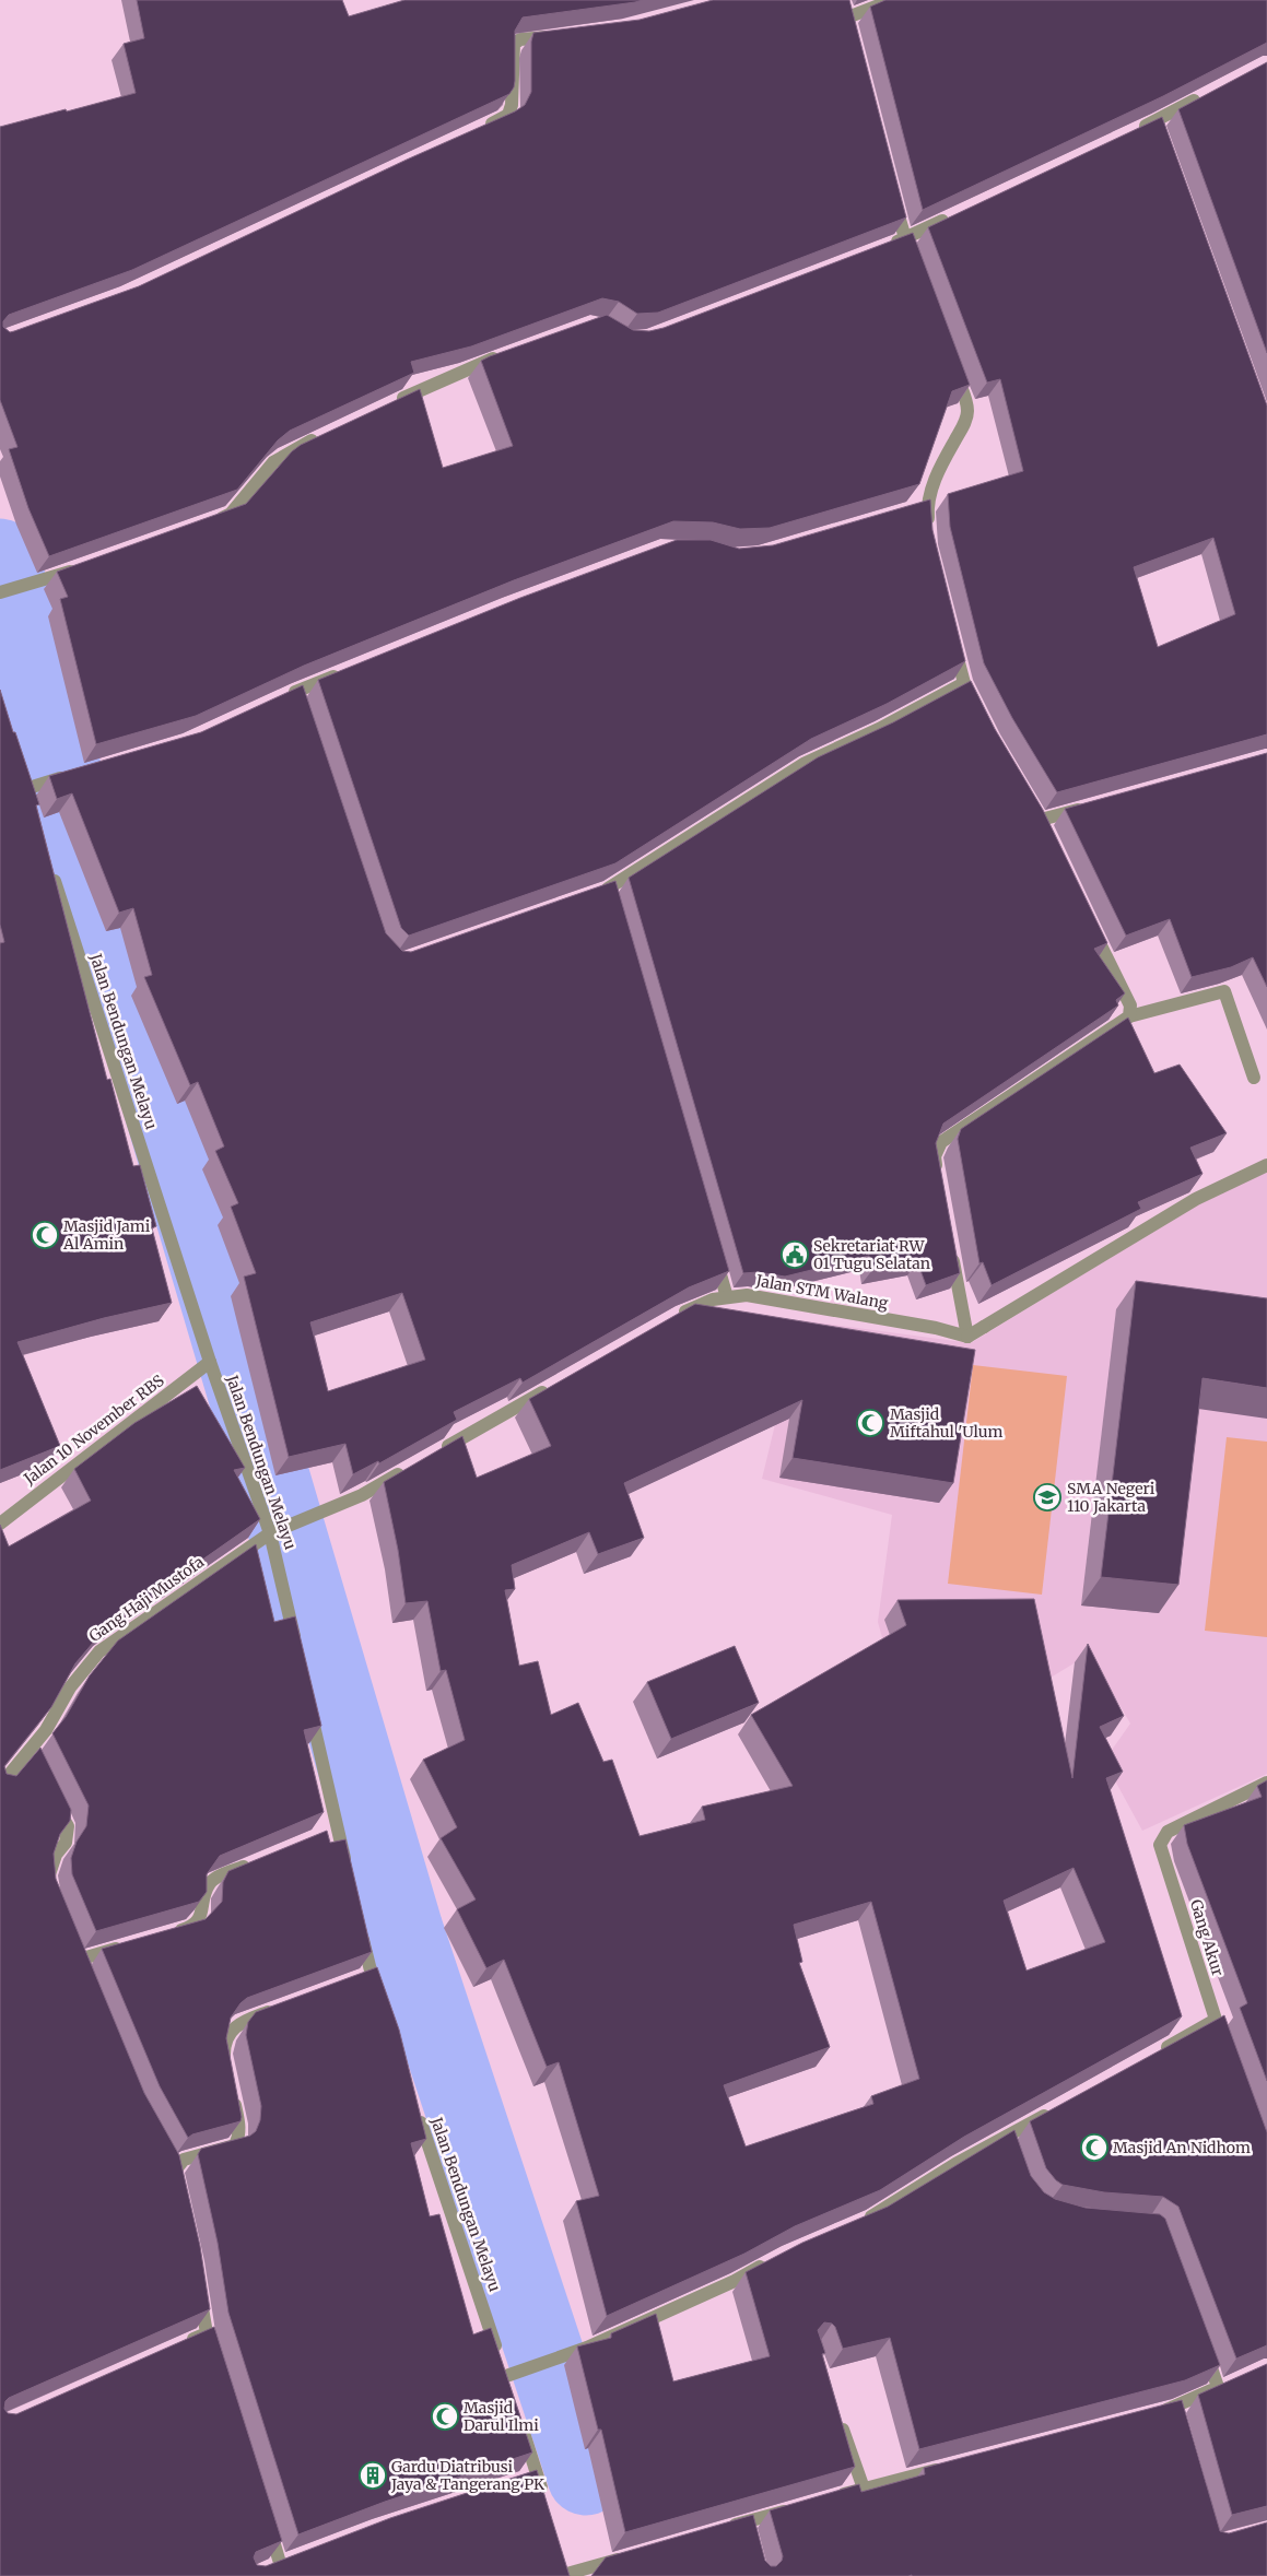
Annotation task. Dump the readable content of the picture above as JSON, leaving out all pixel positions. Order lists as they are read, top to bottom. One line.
{"streets":{"street":["Jalan Bendungan Melayu","Jalan STM Walang","Jalan 10 November RBS","Gang Haji Mustofa","Gang Akur"]},"crossings":[["Jalan Bendungan Melayu","Jalan 10 November RBS"],["Jalan Bendungan Melayu","Gang Haji Mustofa"]],"places":{"mosque":["Masjid Jami Al Amin","Masjid Miftahul 'Ulum","Masjid An Nidhom","Masjid Darul Ilmi"],"public building":["Sekretariat RW 01 Tugu Selatan"],"school or university":["SMA Negeri 110 Jakarta"],"building":["Gardu Diatribusi Jaya & Tangerang PK"]}}
